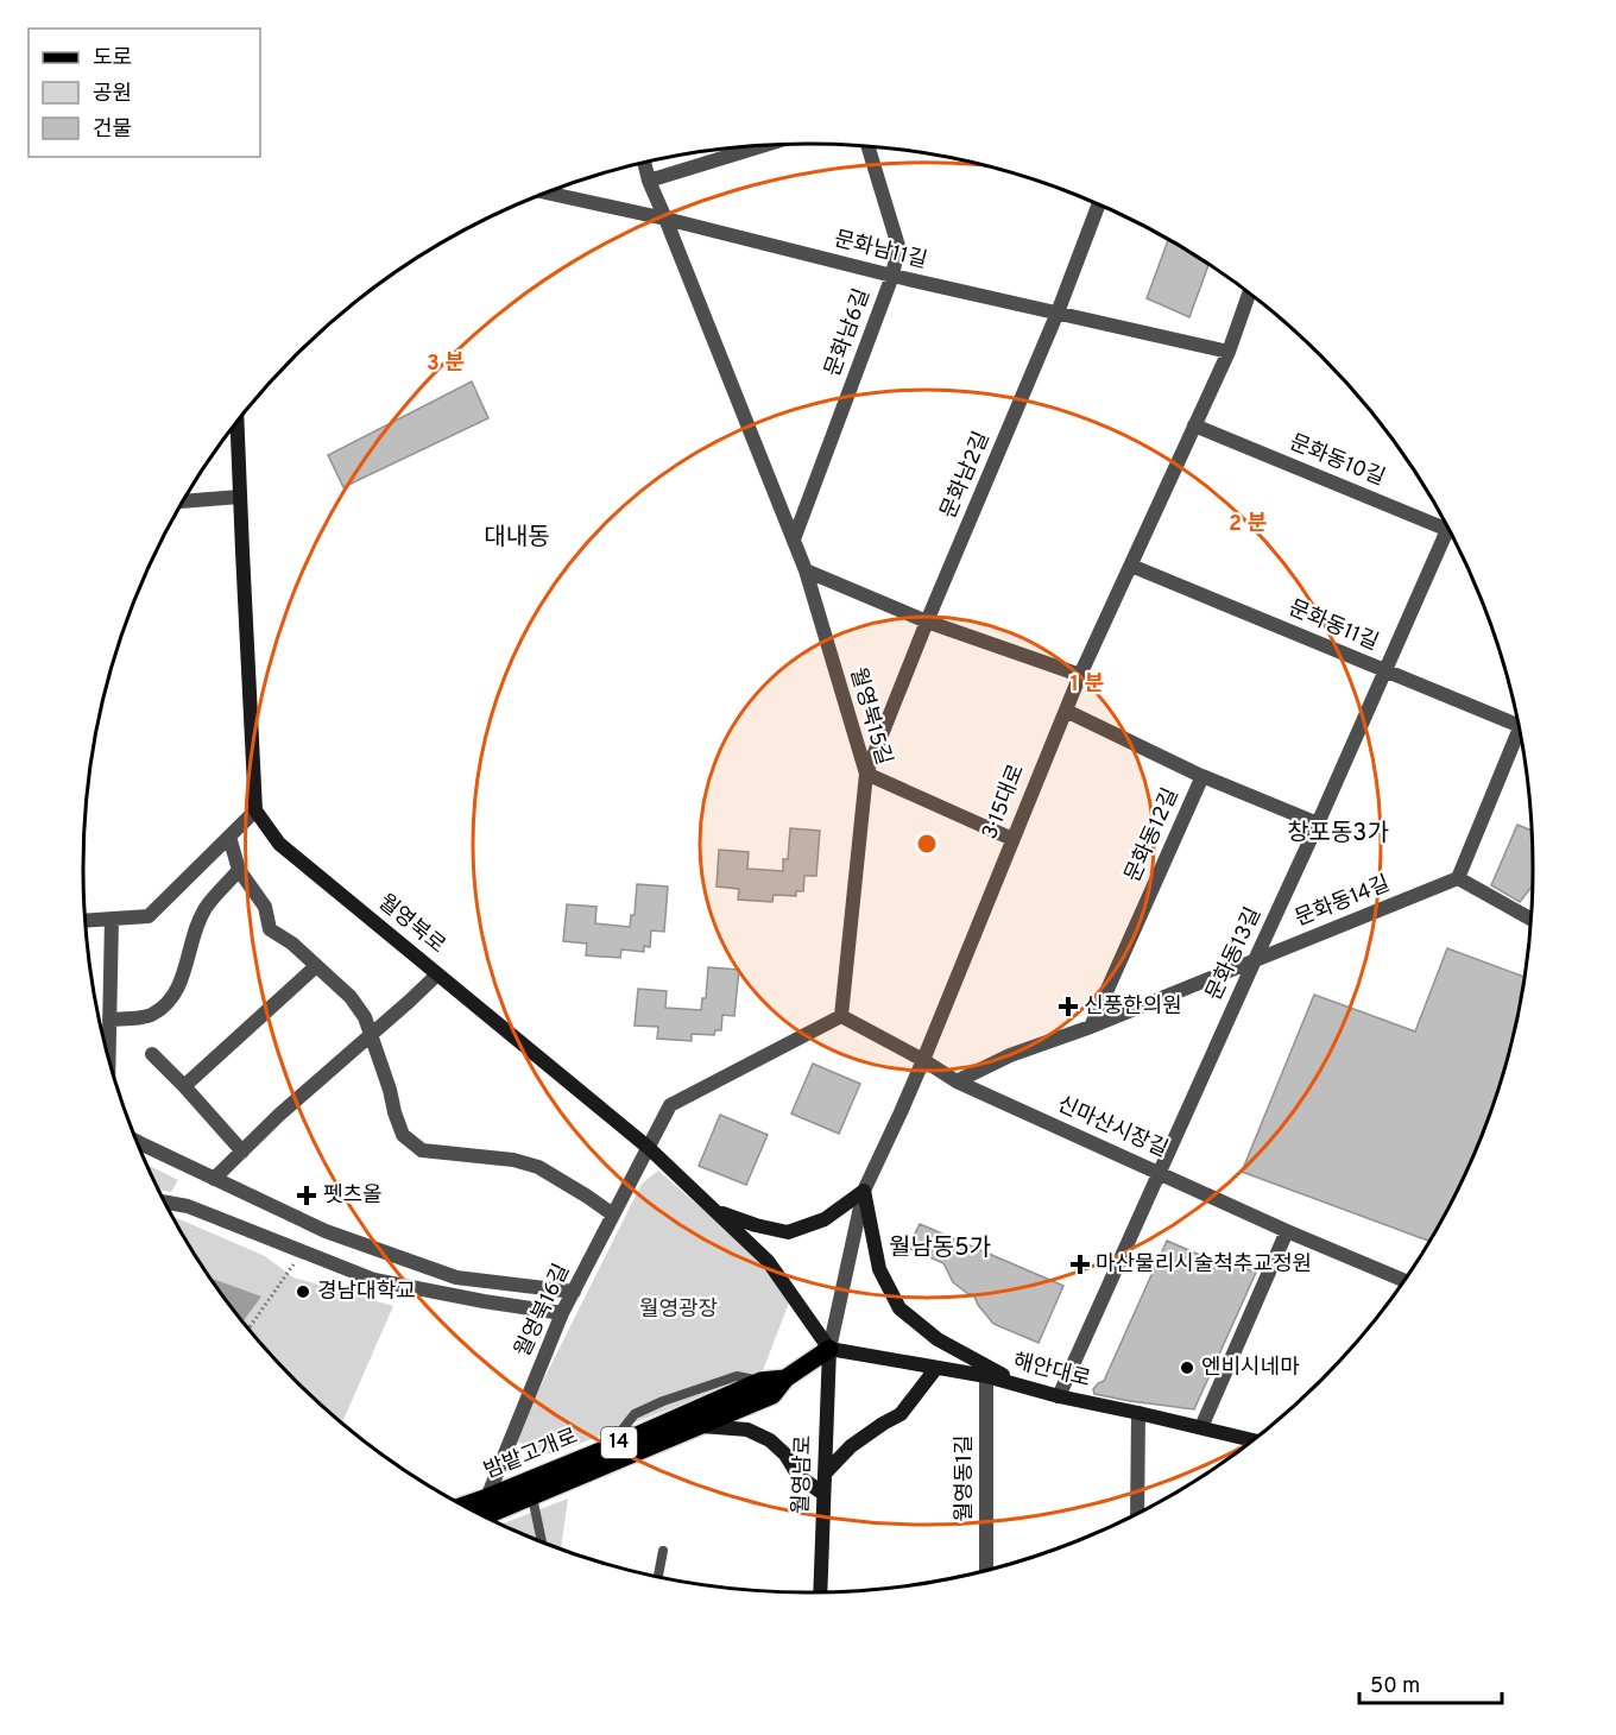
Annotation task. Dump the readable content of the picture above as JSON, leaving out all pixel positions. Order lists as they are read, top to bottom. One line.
{"streets":{"main road":["월영북로","해안대로","14","밤밭고개로","월영남로"],"street":["문화남11길","문화남6길","문화동10길","문화남2길","문화동11길","월영북15길","3·15대로","문화동12길","문화동14길","문화동13길","신마산시장길","월영북16길","월영동1길"]},"crossings":[["문화남11길","문화남6길"],["문화남11길","문화남2길"],["문화남11길","월영북15길"],["문화남11길","3·15대로"],["문화남6길","월영북15길"],["문화동10길","3·15대로"],["문화동10길","문화동13길"],["문화남2길","월영북15길"],["문화동11길","3·15대로"],["문화동11길","문화동13길"],["월영북15길","신마산시장길"],["3·15대로","월영북로"],["3·15대로","신마산시장길"],["3·15대로","해안대로"],["3·15대로","밤밭고개로"],["3·15대로","월영남로"],["문화동12길","문화동14길"],["문화동12길","문화동13길"],["문화동14길","문화동13길"],["문화동14길","신마산시장길"],["월영북로","월영북16길"],["월영북로","해안대로"],["월영북로","밤밭고개로"],["월영북로","월영남로"],["문화동13길","신마산시장길"],["문화동13길","해안대로"],["월영북16길","밤밭고개로"],["해안대로","밤밭고개로"],["해안대로","월영남로"],["해안대로","월영동1길"],["밤밭고개로","월영남로"]],"districts":["대내동","창포동3가","월남동5가"],"parks":["월영광장"],"places":{"health":["신풍한의원","펫츠올","마산물리시술척추교정원"],"other":["경남대학교","엔비시네마"]},"legend":["도로","공원","건물"],"scale_bar":"50 m","rings":["3 분","2 분","1 분"]}
